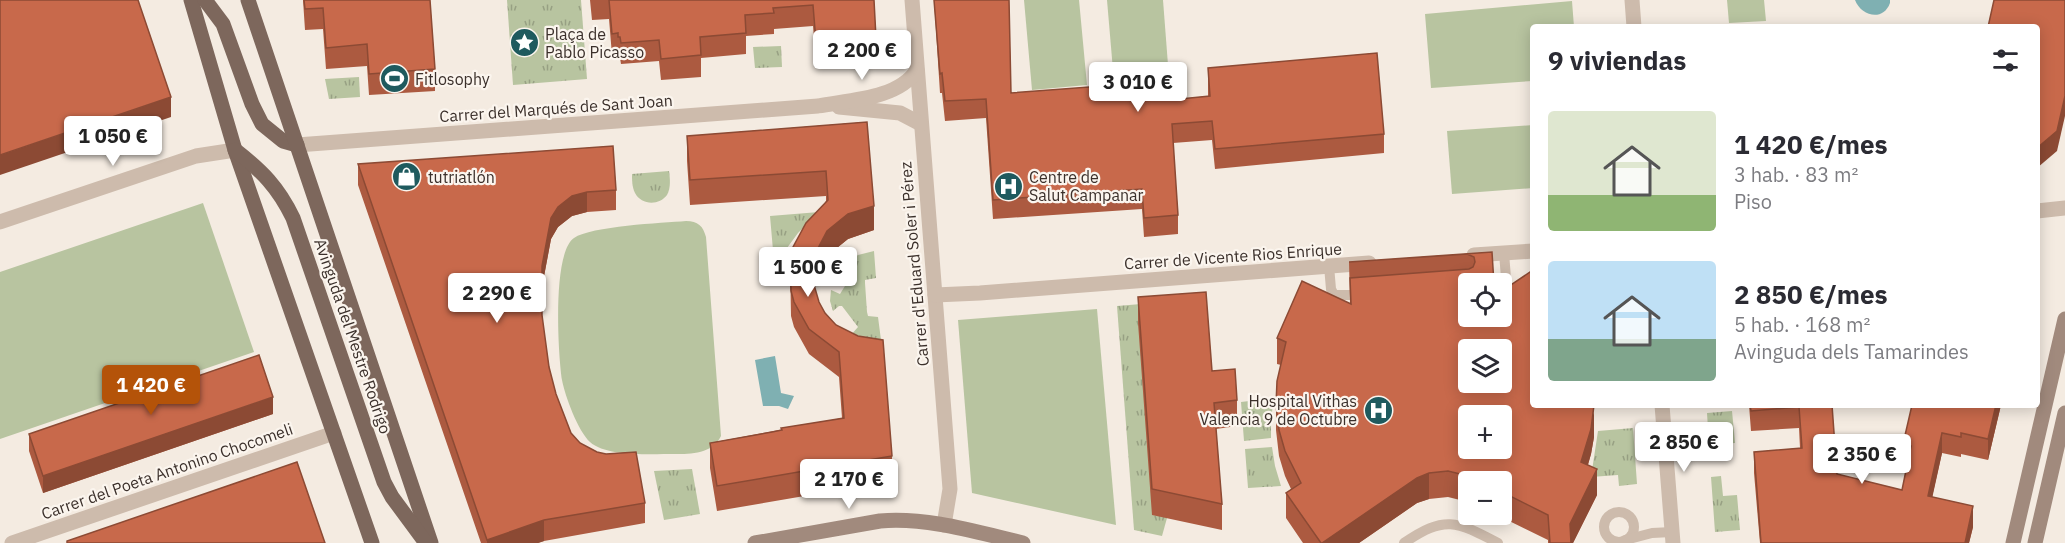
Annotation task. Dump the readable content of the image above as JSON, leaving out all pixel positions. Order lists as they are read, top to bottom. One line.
{"streets":{"main road":["Avinguda del Mestre Rodrigo"],"street":["Carrer del Marqués de Sant Joan","Carrer de Vicente Rios Enrique","Carrer d'Eduard Soler i Pérez","Carrer del Poeta Antonino Chocomeli"]},"crossings":[["Carrer del Marqués de Sant Joan","Carrer d'Eduard Soler i Pérez"],["Carrer del Marqués de Sant Joan","Avinguda del Mestre Rodrigo"],["Carrer de Vicente Rios Enrique","Carrer d'Eduard Soler i Pérez"]],"places":{"place":["Plaça de Pablo Picasso"],"sports":["Fitlosophy"],"shop":["tutriatlón"],"hospital":["Centre de Salut Campanar","Hospital Vithas Valencia 9 de Octubre"]},"page":{"heading":"9 viviendas","price":["2 200 €","3 010 €","1 050 €","1 500 €","2 290 €","1 420 €","2 850 €","2 350 €","2 170 €"],"list":[{"name":"1 420 €/mes","note":"3 hab. · 83 m² · Piso"},{"name":"2 850 €/mes","note":"5 hab. · 168 m² · Avinguda dels Tamarindes"}],"map_buttons":["+","−"]}}
